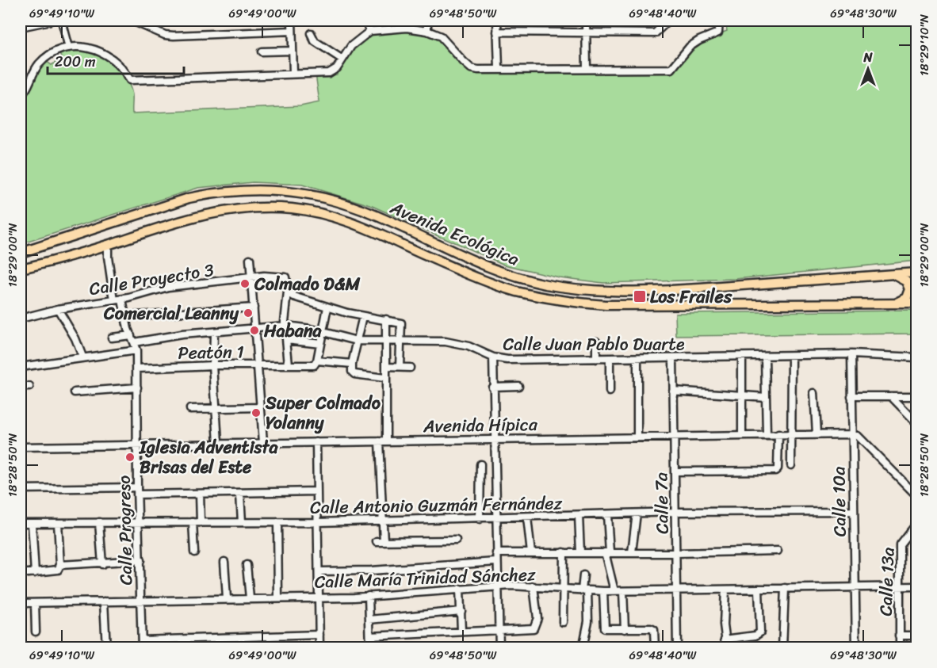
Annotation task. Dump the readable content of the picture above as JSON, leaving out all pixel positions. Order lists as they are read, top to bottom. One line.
{"streets":{"main road":["Avenida Ecológica"],"street":["Calle Proyecto 3","Calle Juan Pablo Duarte","Peatón 1","Avenida Hípica","Calle 10a","Calle 7a","Calle Antonio Guzmán Fernández","Calle Progreso","Calle María Trinidad Sánchez","Calle 13a"]},"crossings":[["Calle Proyecto 3","Calle Progreso"],["Calle Juan Pablo Duarte","Calle 10a"],["Calle Juan Pablo Duarte","Calle 7a"],["Calle Juan Pablo Duarte","Calle Progreso"],["Peatón 1","Calle Progreso"],["Avenida Hípica","Calle 10a"],["Avenida Hípica","Calle 7a"],["Avenida Hípica","Calle Progreso"],["Calle 10a","Calle Antonio Guzmán Fernández"],["Calle 10a","Calle María Trinidad Sánchez"],["Calle 7a","Calle Antonio Guzmán Fernández"],["Calle 7a","Calle María Trinidad Sánchez"],["Calle Antonio Guzmán Fernández","Calle Progreso"],["Calle Progreso","Calle María Trinidad Sánchez"],["Calle María Trinidad Sánchez","Calle 13a"]],"places":{"other":["Colmado D&M","Comercial Leanny","Habana","Super Colmado Yolanny","Iglesia Adventista Brisas del Este"],"transit":["Los Frailes"]},"scale_bar":"200 m","north":"top","coordinates":["69°49'10\"W","69°49'00\"W","69°48'50\"W","69°48'40\"W","69°48'30\"W","18°29'10\"N","18°29'00\"N","18°28'50\"N"]}
